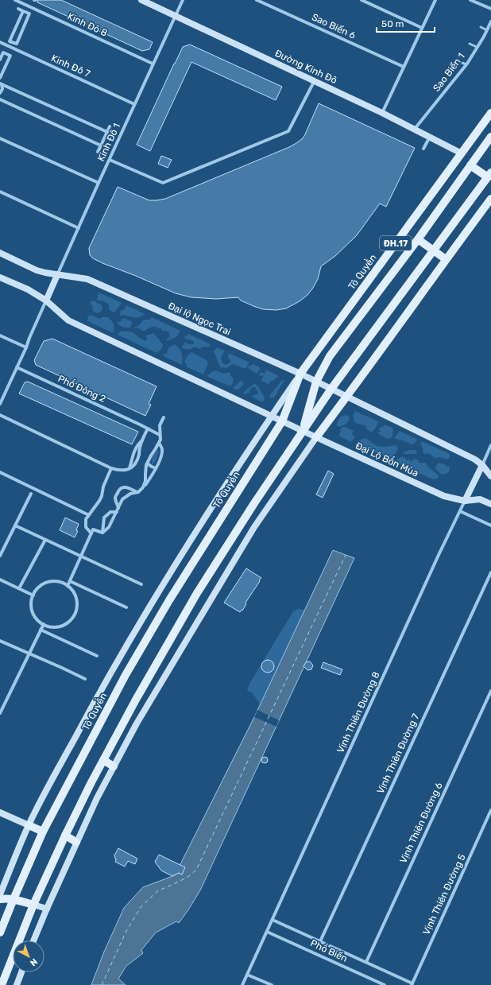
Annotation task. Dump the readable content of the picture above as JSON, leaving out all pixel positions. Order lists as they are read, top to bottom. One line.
{"streets":{"main road":["Đường Kinh Đô","ĐH.17","Tô Quyền","Đại lộ Ngọc Trai","Đại Lộ Bốn Mùa"],"street":["Kinh Đô 8","Sao Biển 6","Kinh Đô 7","Sao Biển 1","Kinh Đô 1","Phố Đông 2","Vịnh Thiên Đường 8","Vịnh Thiên Đường 7","Vịnh Thiên Đường 6","Vịnh Thiên Đường 5","Phố Biển"]},"crossings":[["Kinh Đô 8","Kinh Đô 1"],["Kinh Đô 7","Kinh Đô 1"],["Đường Kinh Đô","Sao Biển 1"],["Đường Kinh Đô","Kinh Đô 1"],["Đường Kinh Đô","Tô Quyền"],["Kinh Đô 1","Đại lộ Ngọc Trai"],["ĐH.17","Đại lộ Ngọc Trai"],["ĐH.17","Đại Lộ Bốn Mùa"],["Tô Quyền","Đại lộ Ngọc Trai"],["Đại Lộ Bốn Mùa","Vịnh Thiên Đường 8"],["Vịnh Thiên Đường 8","Phố Biển"]],"scale_bar":"50 m","north":"bottom right"}
